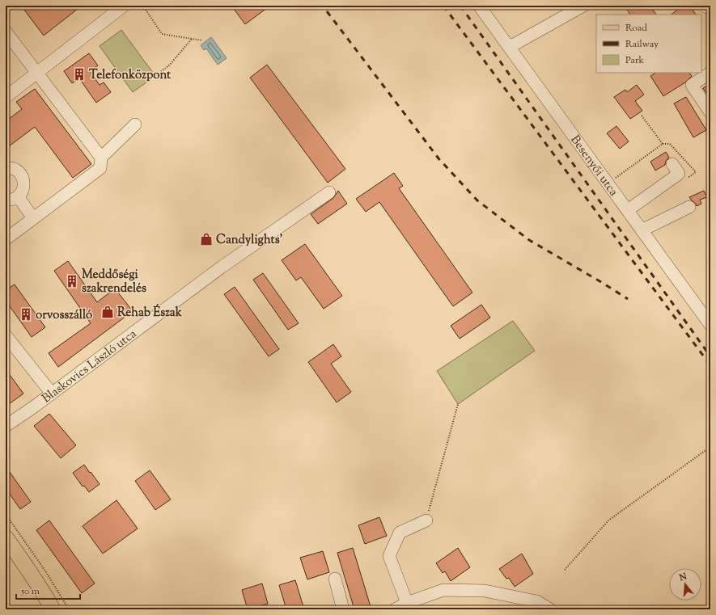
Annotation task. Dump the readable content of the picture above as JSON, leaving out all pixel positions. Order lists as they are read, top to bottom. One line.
{"streets":{"street":["Besenyői utca","Blaskovics László utca"]},"places":{"building":["Telefonközpont","Meddőségi szakrendelés","orvosszálló"],"shop":["Candylights'","Rehab Észak"]},"legend":["Road","Railway","Park"],"scale_bar":"50 m","north":"top"}
